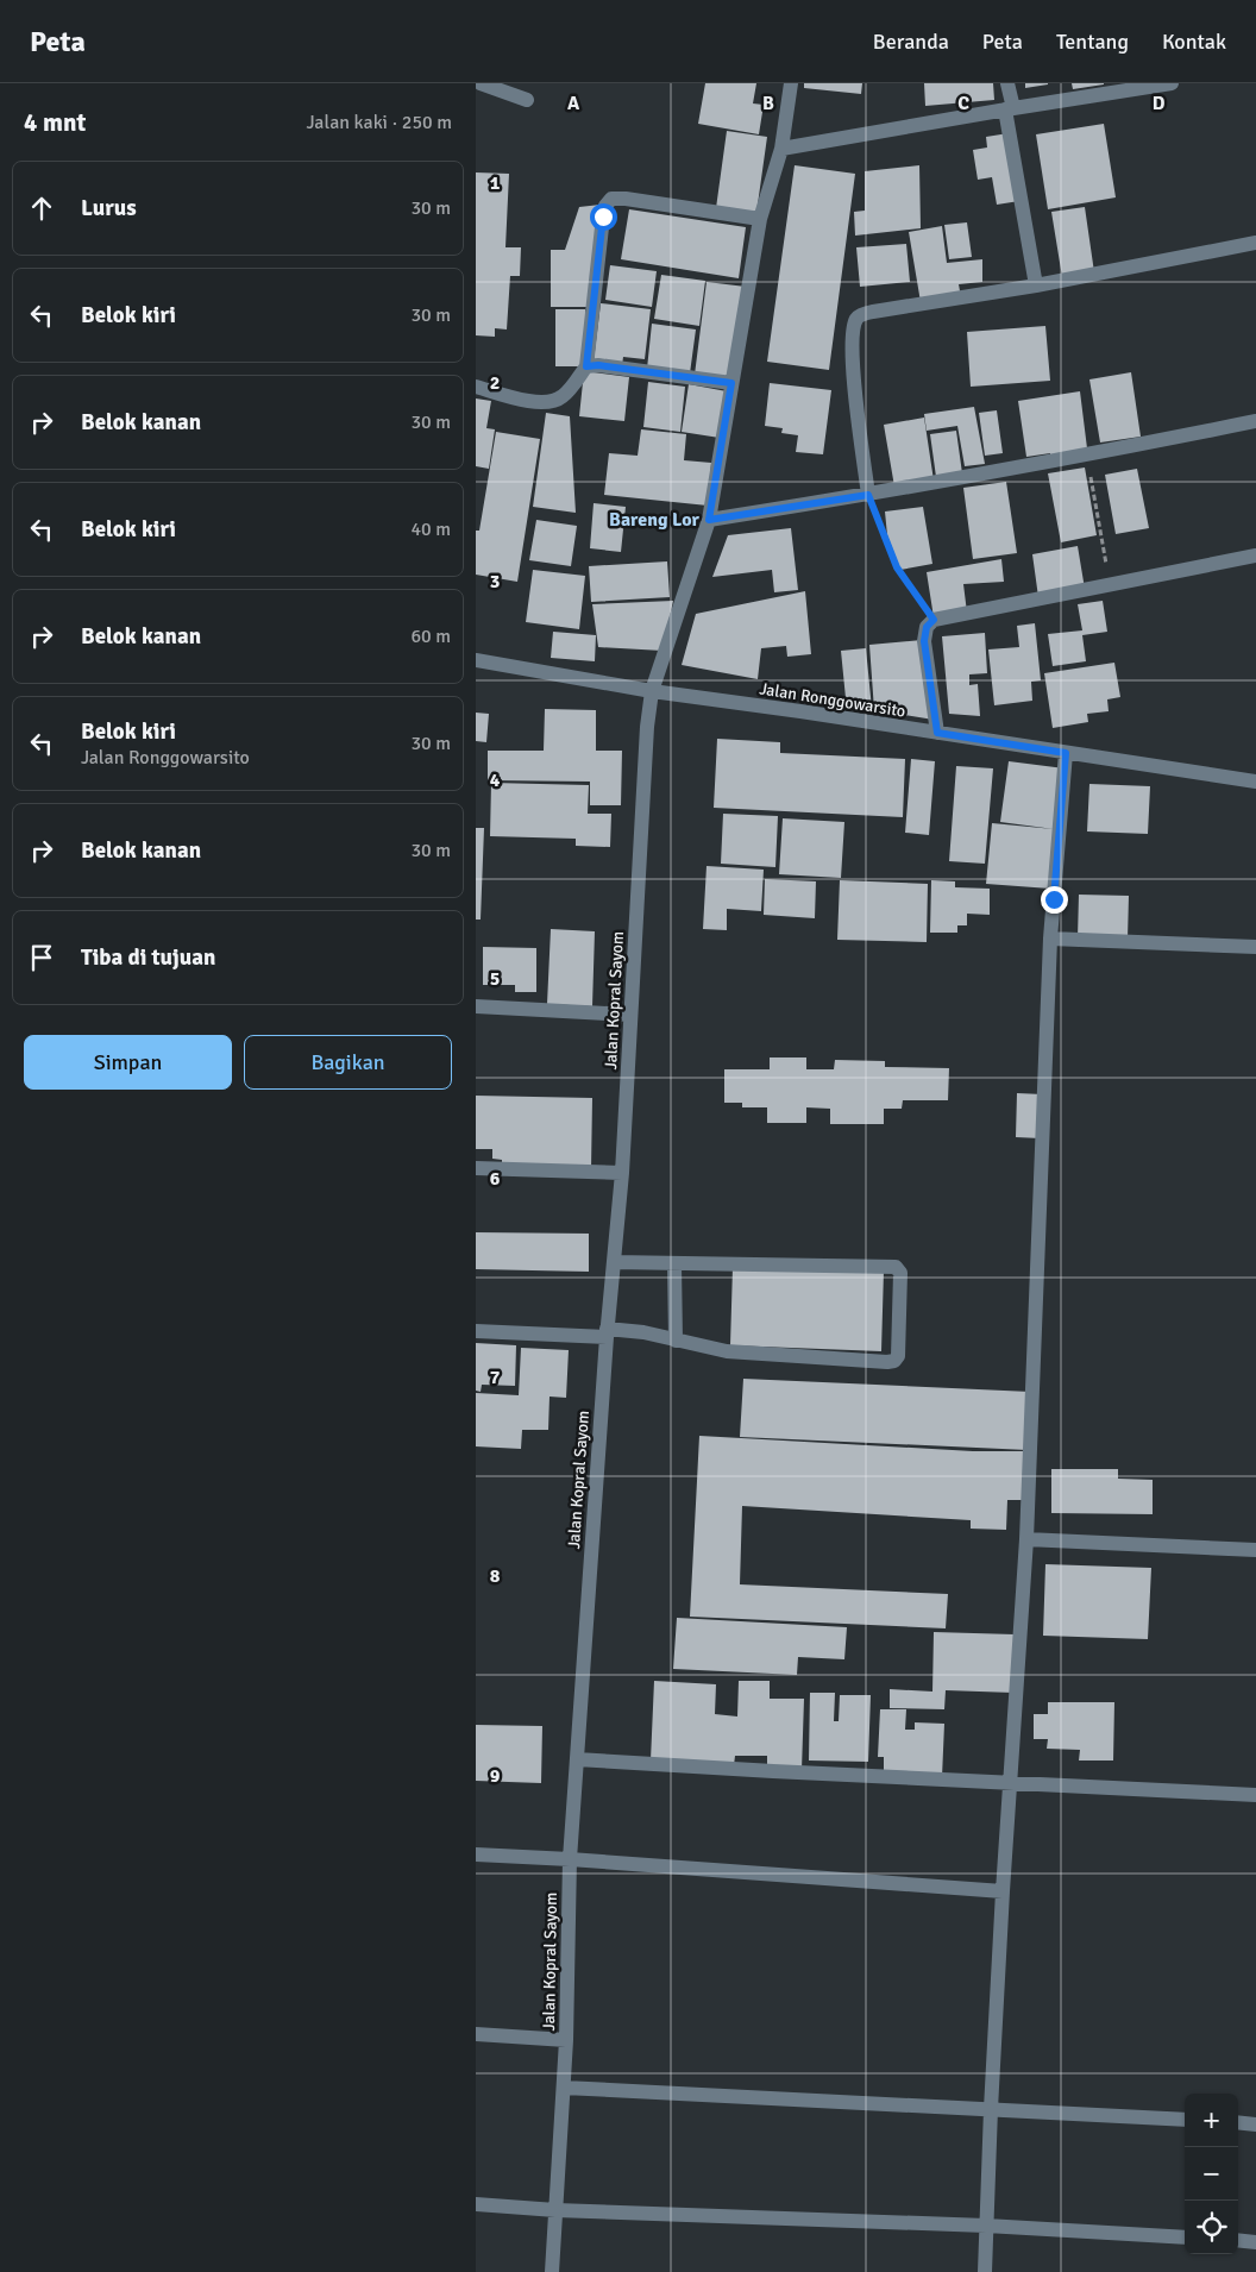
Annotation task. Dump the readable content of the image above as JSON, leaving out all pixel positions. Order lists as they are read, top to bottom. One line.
{"streets":{"street":["Jalan Ronggowarsito","Jalan Kopral Sayom"]},"crossings":[["Jalan Ronggowarsito","Jalan Kopral Sayom"]],"districts":["Bareng Lor"],"page":{"header":"Peta","nav":["Beranda","Peta","Tentang","Kontak"],"heading":["4 mnt","Jalan kaki · 250 m"],"list":[["Lurus","30 m"],["Belok kiri","30 m"],["Belok kanan","30 m"],["Belok kiri","40 m"],["Belok kanan","60 m"],["Belok kiri","Jalan Ronggowarsito","30 m"],["Belok kanan","30 m"],"Tiba di tujuan"],"buttons":["Simpan","Bagikan"],"map_buttons":["+","−"]},"grid":{"columns":["A","B","C","D"],"rows":["1","2","3","4","5","6","7","8","9"]}}
